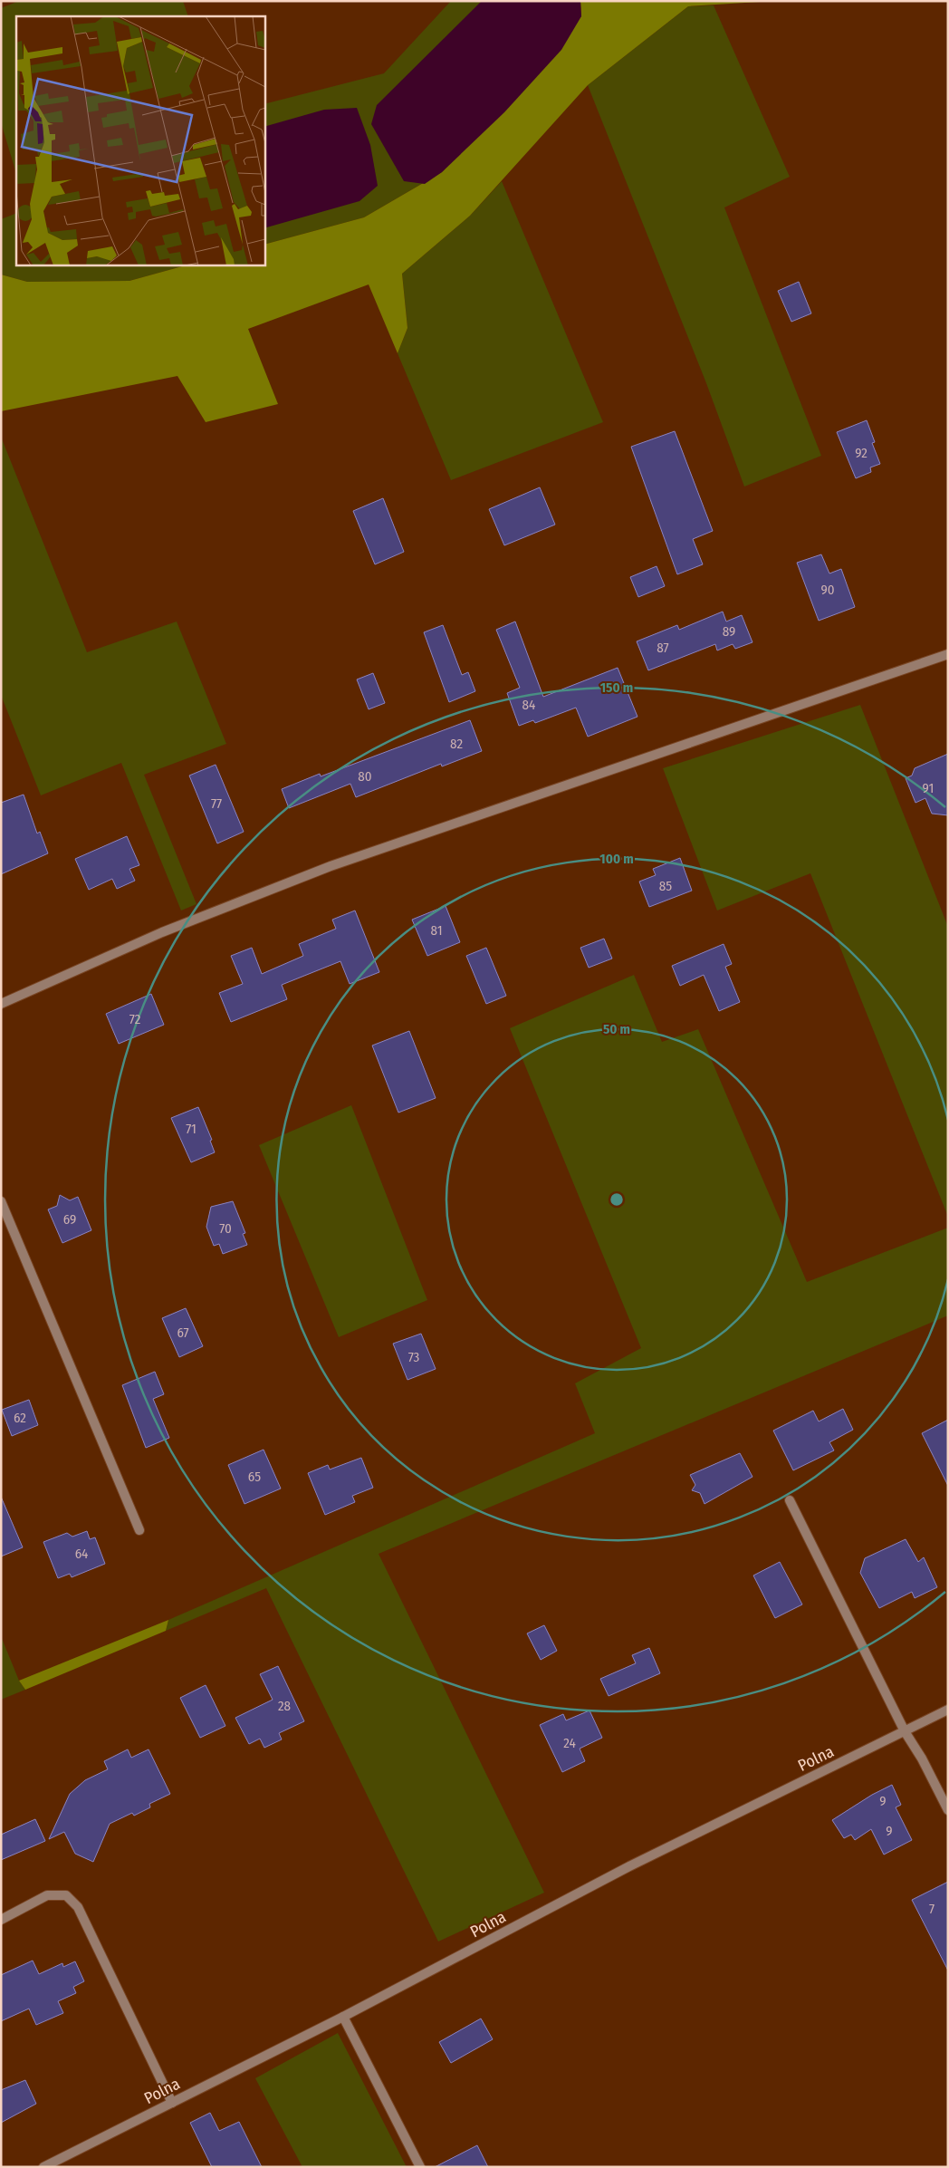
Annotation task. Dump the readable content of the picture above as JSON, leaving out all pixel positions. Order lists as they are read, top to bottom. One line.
{"streets":{"street":["Polna"]},"house_numbers":["92","90","89","87","84","82","80","91","77","85","81","72","71","69","70","67","73","62","65","64","28","24","9","9","7"],"rings":["150 m","100 m","50 m"]}
